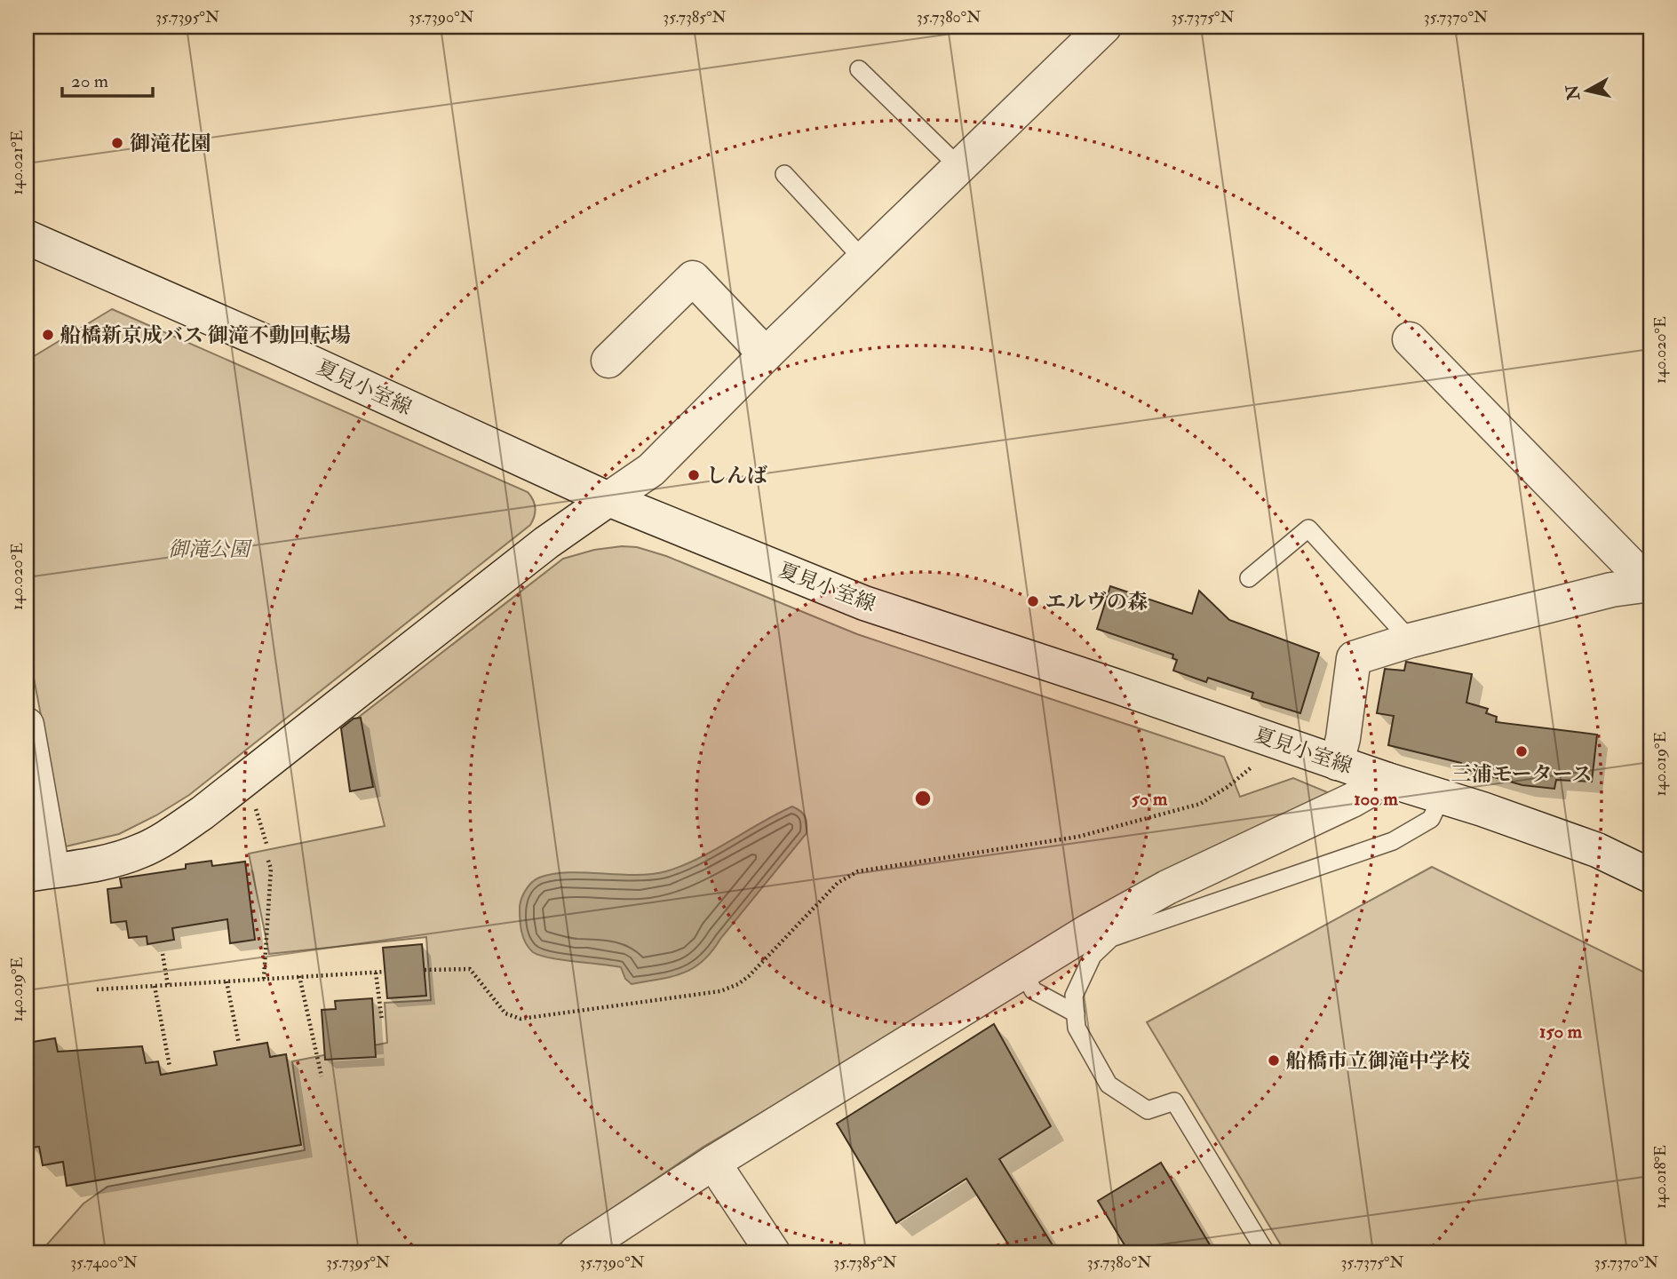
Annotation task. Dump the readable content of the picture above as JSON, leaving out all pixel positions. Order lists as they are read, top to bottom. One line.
{"streets":{"street":["夏見小室線"]},"parks":["御滝公園"],"places":["御滝花園","船橋新京成バス 御滝不動回転場","しんば","エルヴの森","三浦モータース","船橋市立御滝中学校"],"scale_bar":"20 m","north":"left","coordinates":["35.7395°N","35.7390°N","35.7385°N","35.7380°N","35.7375°N","35.7370°N","140.021°E","140.020°E","140.019°E","140.018°E","35.7400°N"],"rings":["50 m","100 m","150 m"]}
